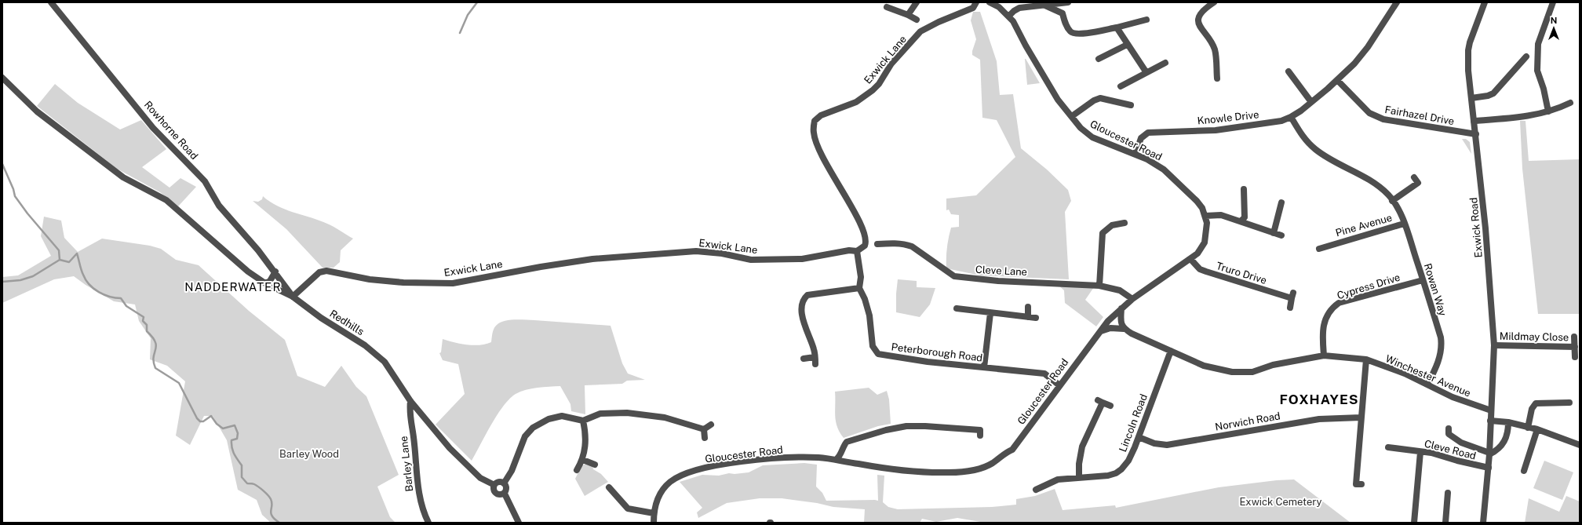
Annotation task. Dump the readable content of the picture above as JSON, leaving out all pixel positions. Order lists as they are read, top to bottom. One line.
{"streets":{"street":["Exwick Lane","Fairhazel Drive","Knowle Drive","Rowhorne Road","Gloucester Road","Pine Avenue","Exwick Road","Cleve Lane","Truro Drive","Cypress Drive","Rowan Way","Redhills","Mildmay Close","Peterborough Road","Winchester Avenue","Norwich Road","Lincoln Road","Cleve Road","Barley Lane"]},"crossings":[["Exwick Lane","Rowhorne Road"],["Exwick Lane","Redhills"],["Exwick Lane","Peterborough Road"],["Fairhazel Drive","Knowle Drive"],["Fairhazel Drive","Exwick Road"],["Knowle Drive","Gloucester Road"],["Knowle Drive","Rowan Way"],["Rowhorne Road","Redhills"],["Gloucester Road","Cleve Lane"],["Gloucester Road","Truro Drive"],["Gloucester Road","Peterborough Road"],["Gloucester Road","Winchester Avenue"],["Pine Avenue","Rowan Way"],["Exwick Road","Mildmay Close"],["Exwick Road","Winchester Avenue"],["Exwick Road","Cleve Road"],["Cypress Drive","Rowan Way"],["Cypress Drive","Winchester Avenue"],["Rowan Way","Winchester Avenue"],["Redhills","Barley Lane"],["Winchester Avenue","Lincoln Road"],["Norwich Road","Lincoln Road"]],"districts":["NADDERWATER","FOXHAYES"],"parks":["Barley Wood","Exwick Cemetery"],"north":"top"}
